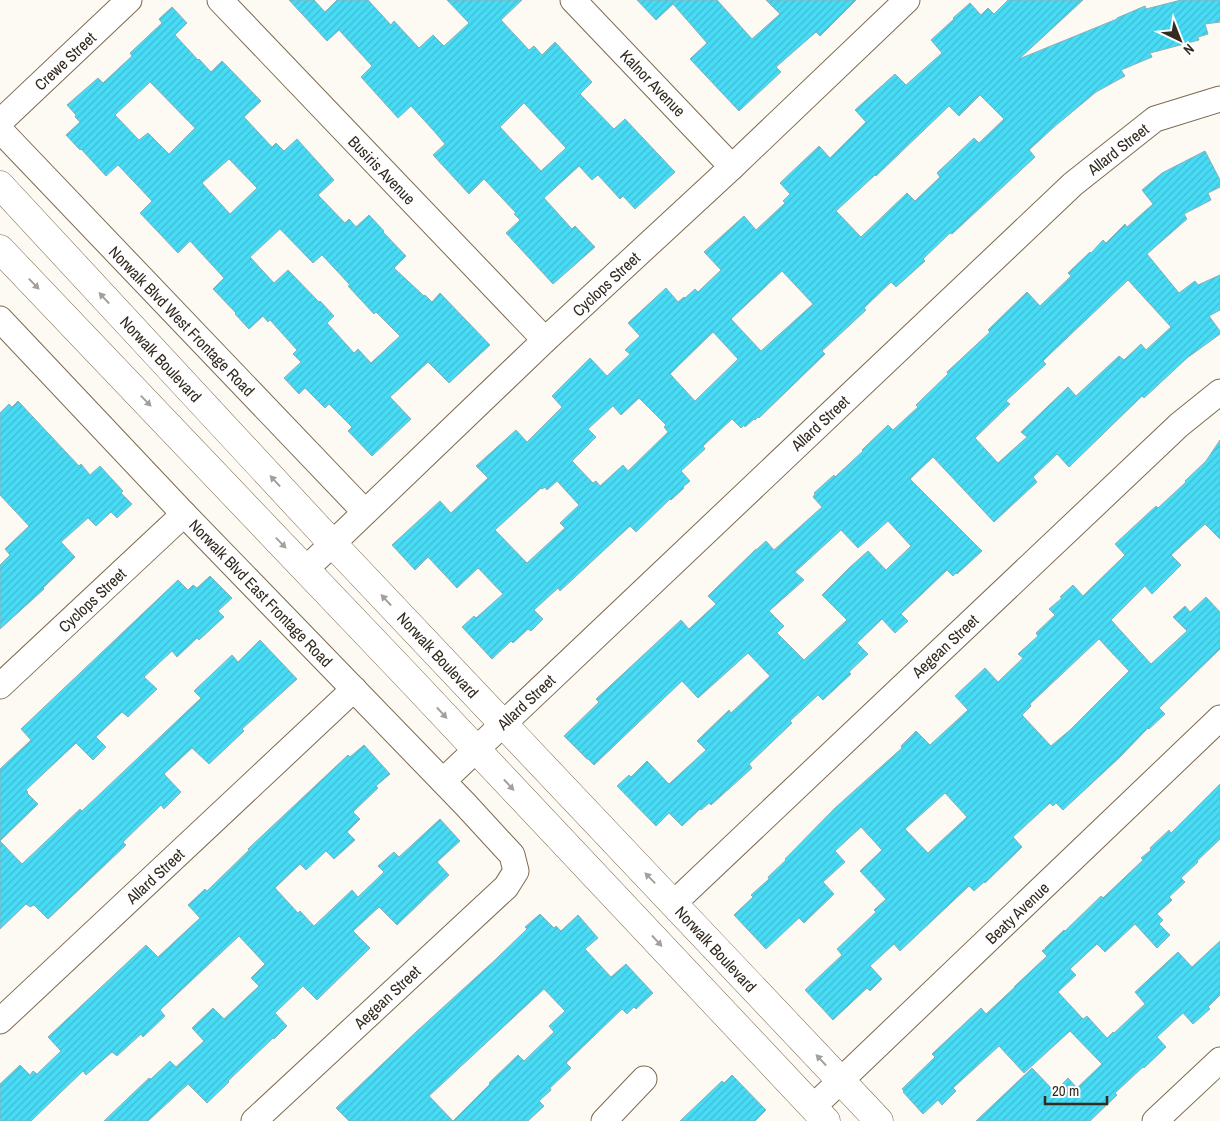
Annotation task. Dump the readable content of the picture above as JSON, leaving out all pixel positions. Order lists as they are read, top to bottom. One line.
{"streets":{"main road":["Norwalk Boulevard"],"street":["Crewe Street","Kalnor Avenue","Allard Street","Busiris Avenue","Cyclops Street","Norwalk Blvd West Frontage Road","Norwalk Blvd East Frontage Road","Aegean Street","Beaty Avenue"]},"crossings":[["Kalnor Avenue","Cyclops Street"],["Allard Street","Norwalk Boulevard"],["Allard Street","Norwalk Blvd East Frontage Road"],["Busiris Avenue","Cyclops Street"],["Cyclops Street","Norwalk Blvd West Frontage Road"],["Cyclops Street","Norwalk Boulevard"],["Cyclops Street","Norwalk Blvd East Frontage Road"],["Norwalk Boulevard","Aegean Street"],["Norwalk Boulevard","Beaty Avenue"],["Norwalk Blvd East Frontage Road","Aegean Street"]],"scale_bar":"20 m","north":"bottom right"}
